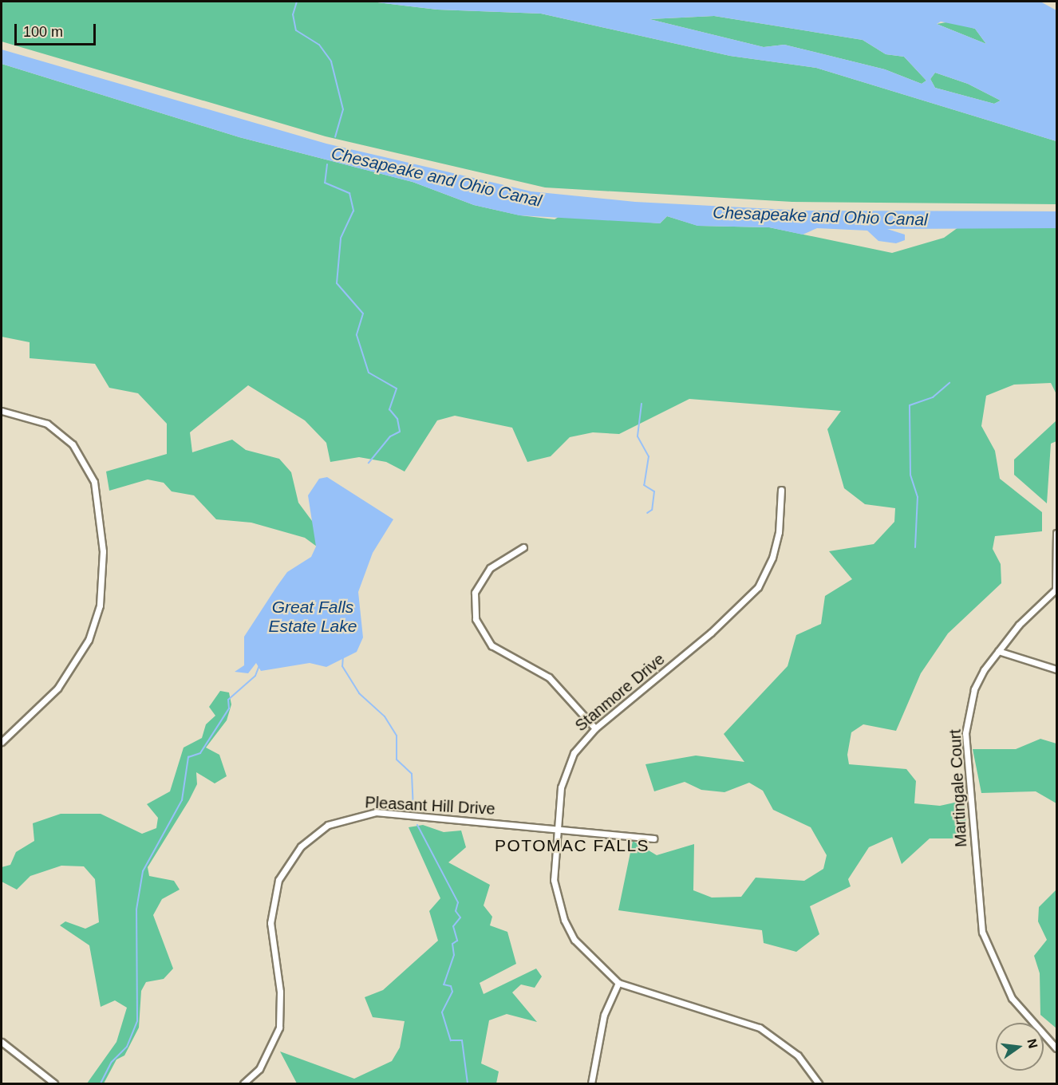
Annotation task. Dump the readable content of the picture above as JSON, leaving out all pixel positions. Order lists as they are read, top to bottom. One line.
{"streets":{"street":["Stanmore Drive","Martingale Court","Pleasant Hill Drive"]},"crossings":[["Stanmore Drive","Pleasant Hill Drive"]],"districts":["POTOMAC FALLS"],"water":["Chesapeake and Ohio Canal","Great Falls Estate Lake"],"scale_bar":"100 m","north":"right"}
